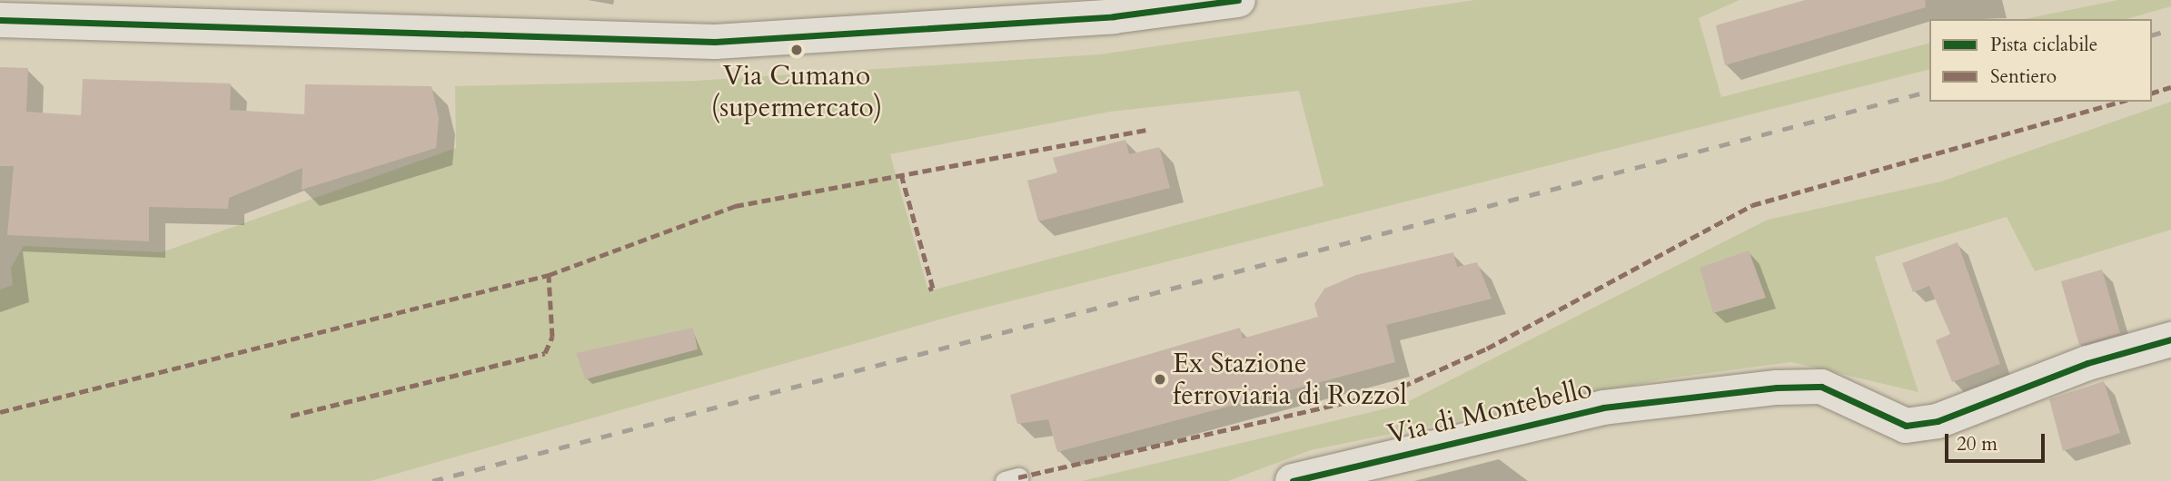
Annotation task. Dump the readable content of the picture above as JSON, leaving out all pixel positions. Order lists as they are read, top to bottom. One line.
{"streets":{"street":["Via di Montebello"]},"places":["Via Cumano (supermercato)","Ex Stazione ferroviaria di Rozzol"],"legend":["Pista ciclabile","Sentiero"],"scale_bar":"20 m"}
